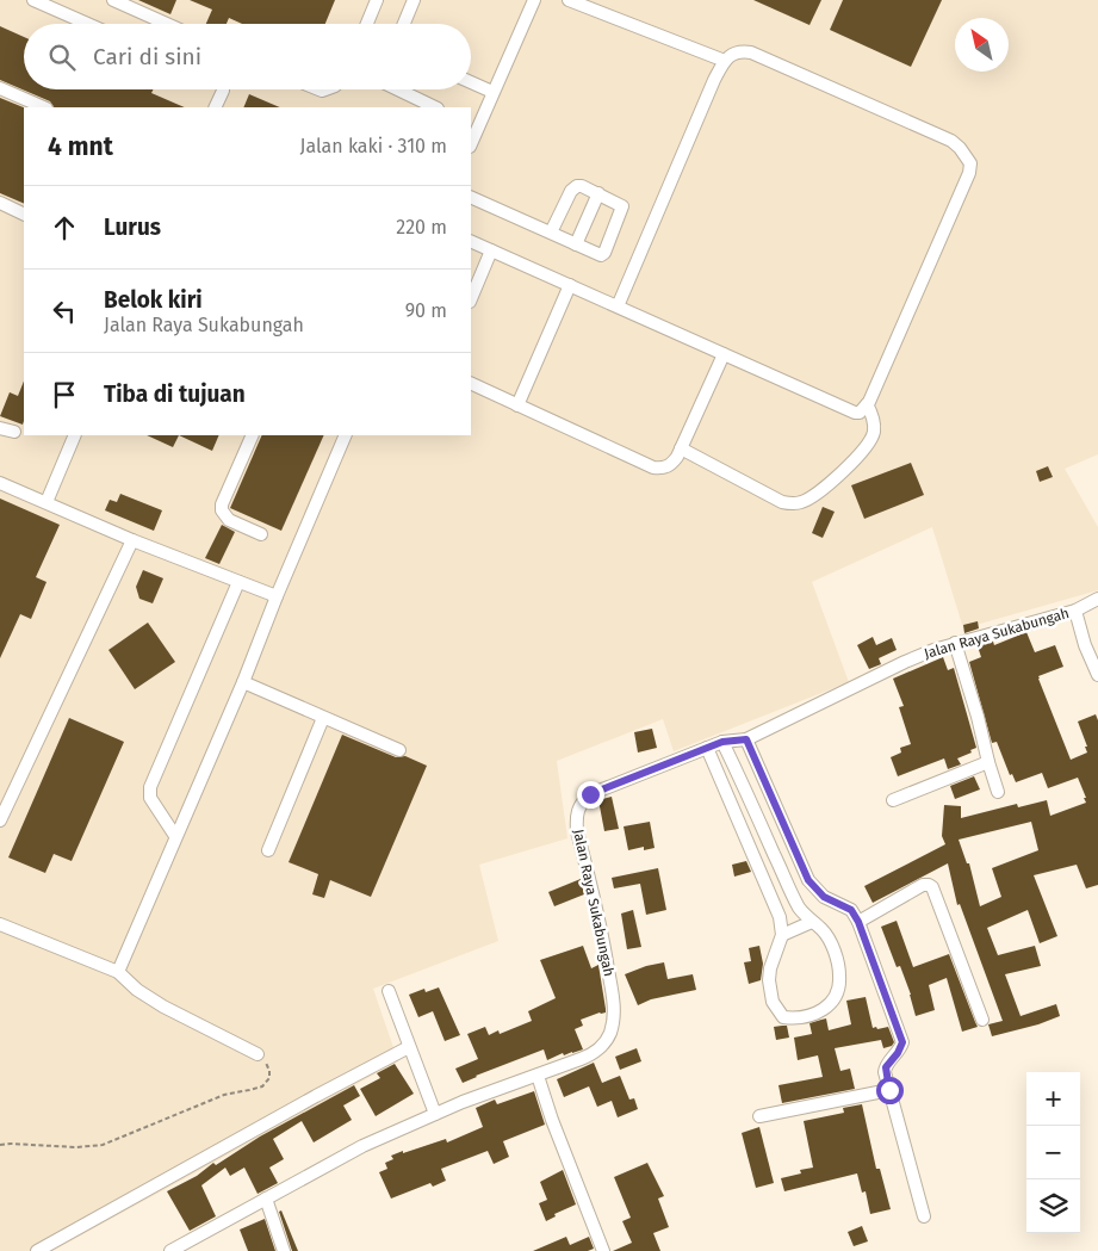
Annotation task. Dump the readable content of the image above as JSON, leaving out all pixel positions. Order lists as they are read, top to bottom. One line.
{"streets":{"street":["Jalan Raya Sukabungah"]},"north":"top left","page":{"search":"Cari di sini","heading":["4 mnt","Jalan kaki · 310 m"],"list":[["Lurus","220 m"],["Belok kiri","Jalan Raya Sukabungah","90 m"],"Tiba di tujuan"],"map_buttons":["+","−"]}}
